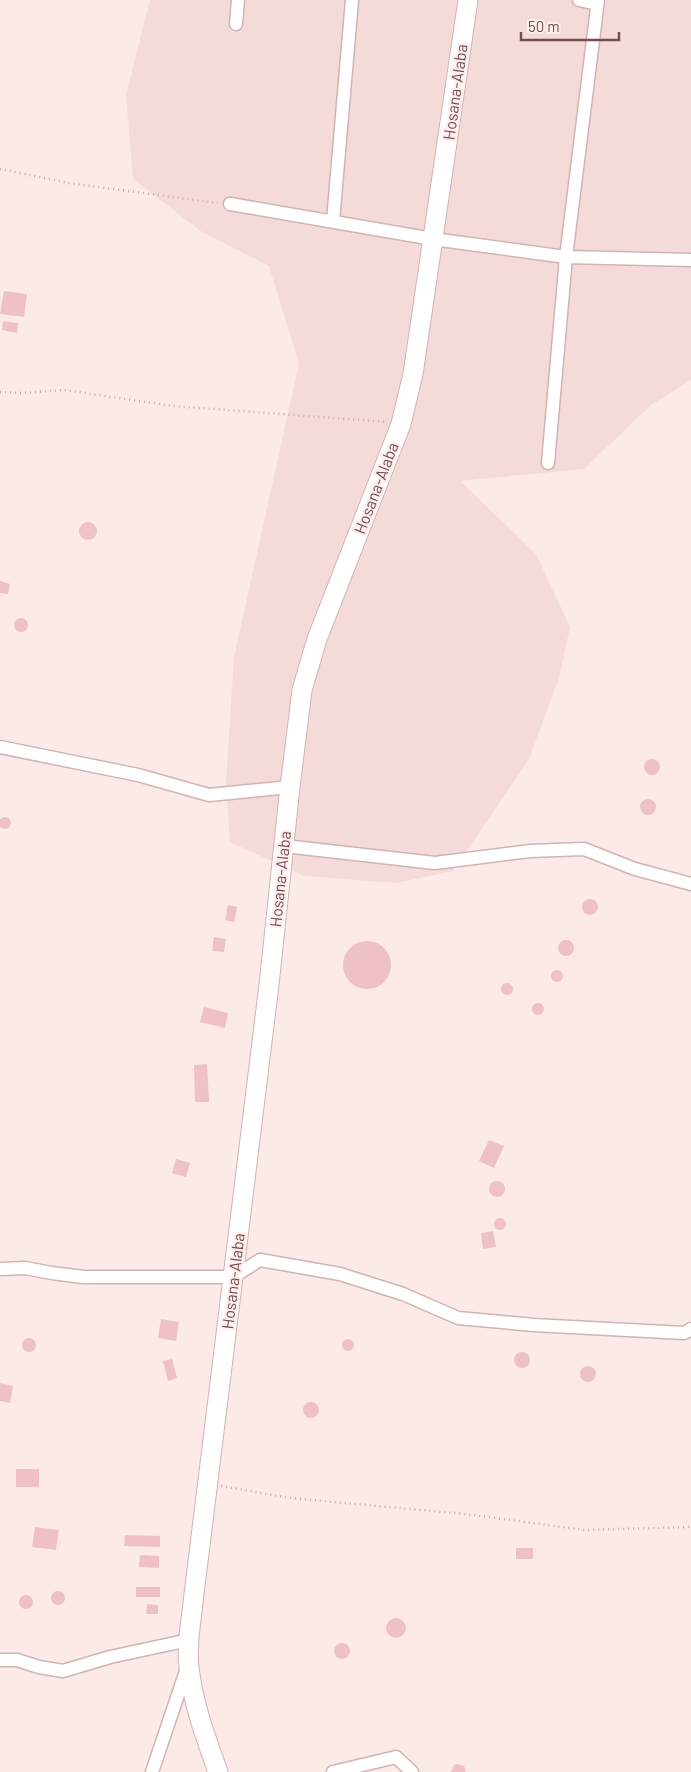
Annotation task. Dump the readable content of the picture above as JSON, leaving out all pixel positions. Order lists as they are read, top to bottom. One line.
{"streets":{"main road":["Hosana-Alaba"]},"scale_bar":"50 m"}
